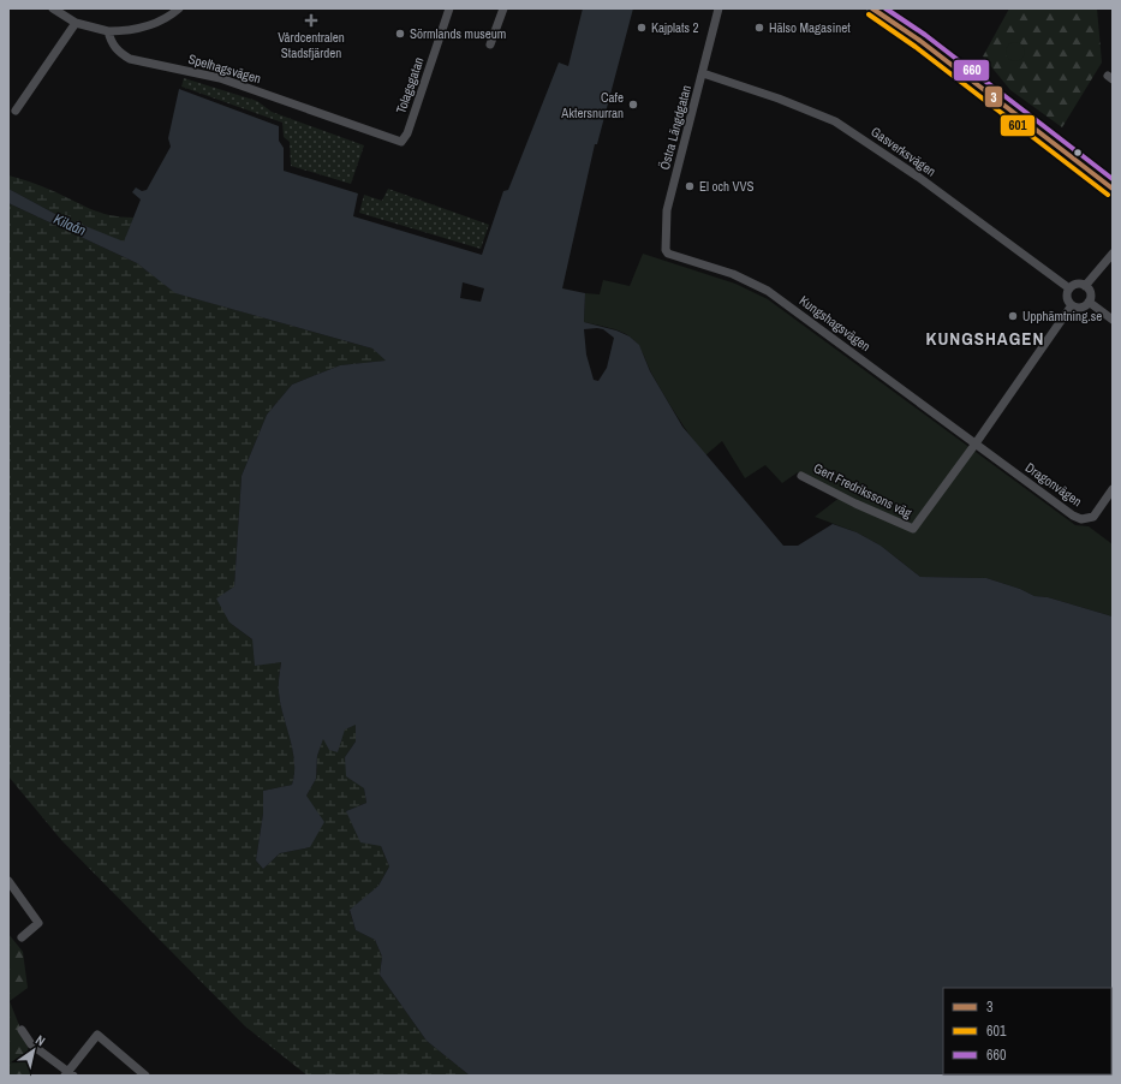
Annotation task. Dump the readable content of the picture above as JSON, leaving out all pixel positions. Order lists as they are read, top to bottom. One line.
{"streets":{"street":["Spelhagsvägen","Tolagsgatan","Östra Längdgatan","Gasverksvägen","Kungshagsvägen","Dragonvägen","Gert Fredrikssons väg"]},"crossings":[["Spelhagsvägen","Tolagsgatan"],["Östra Längdgatan","Gasverksvägen"],["Östra Längdgatan","Kungshagsvägen"],["Kungshagsvägen","Dragonvägen"],["Kungshagsvägen","Gert Fredrikssons väg"],["Dragonvägen","Gert Fredrikssons väg"]],"districts":["KUNGSHAGEN"],"water":["Kilaån"],"places":{"health":["Vårdcentralen Stadsfjärden"],"other":["Kajplats 2","Hälso Magasinet","Sörmlands museum","Cafe Aktersnurran","El och VVS","Upphämtning.se"]},"lines":["transit line 3","transit line 660","transit line 601"],"legend":["3","601","660"],"north":"top right"}
